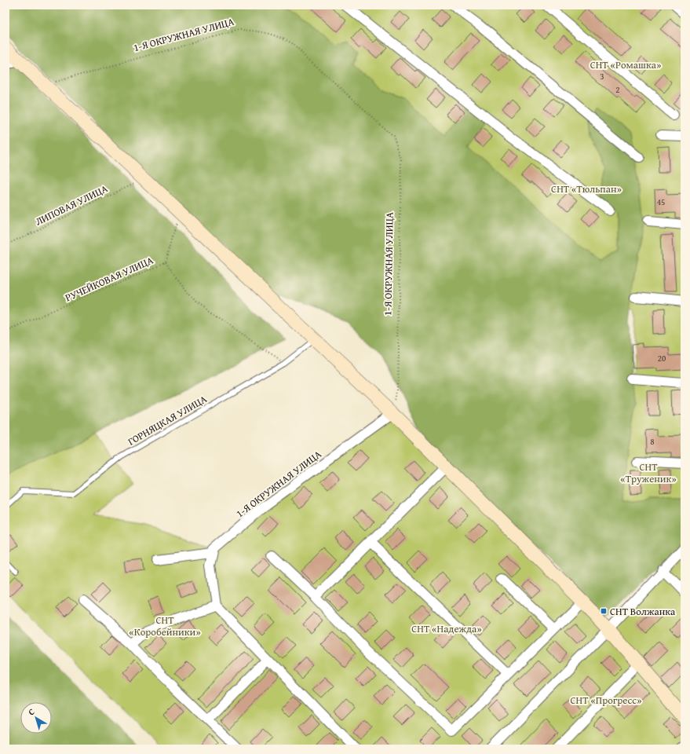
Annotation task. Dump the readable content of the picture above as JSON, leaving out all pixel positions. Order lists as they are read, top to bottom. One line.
{"streets":{"street":["1-Я ОКРУЖНАЯ УЛИЦА"],"lane":["ГОРНЯЦКАЯ УЛИЦА"],"path":["ЛИПОВАЯ УЛИЦА","РУЧЕЙКОВАЯ УЛИЦА"]},"parks":["СНТ «Ромашка»","СНТ «Тюльпан»","СНТ «Труженик»","СНТ «Коробейники»","СНТ «Надежда»","СНТ «Прогресс»"],"places":{"transit":["СНТ Волжанка"]},"house_numbers":["3","2","45","20","8"],"north":"top left"}
